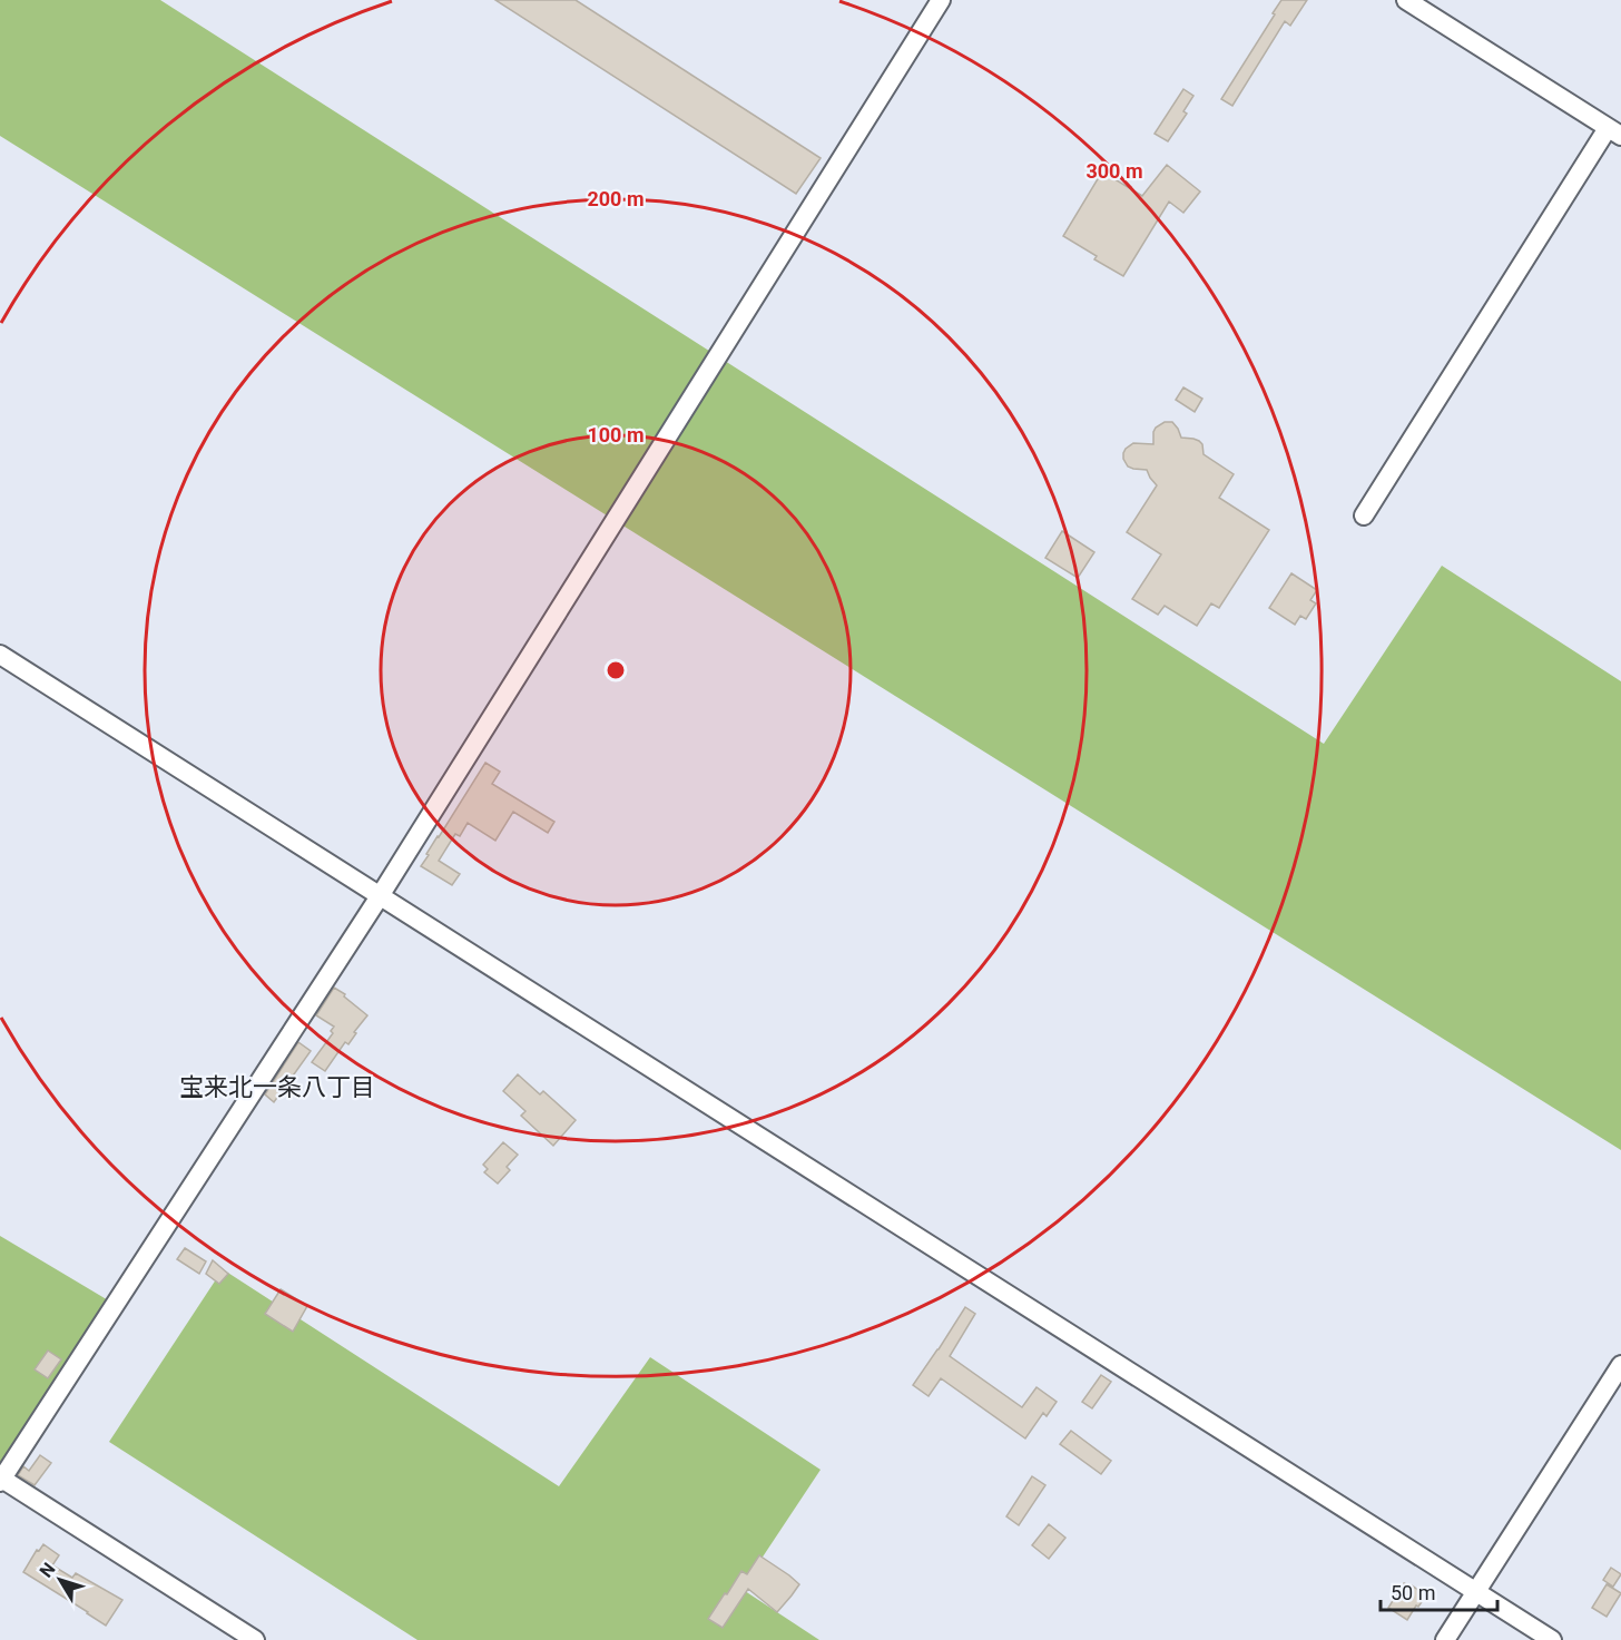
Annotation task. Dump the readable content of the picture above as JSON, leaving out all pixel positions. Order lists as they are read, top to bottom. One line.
{"districts":["宝来北一条八丁目"],"scale_bar":"50 m","north":"top left","rings":["300 m","200 m","100 m"]}
